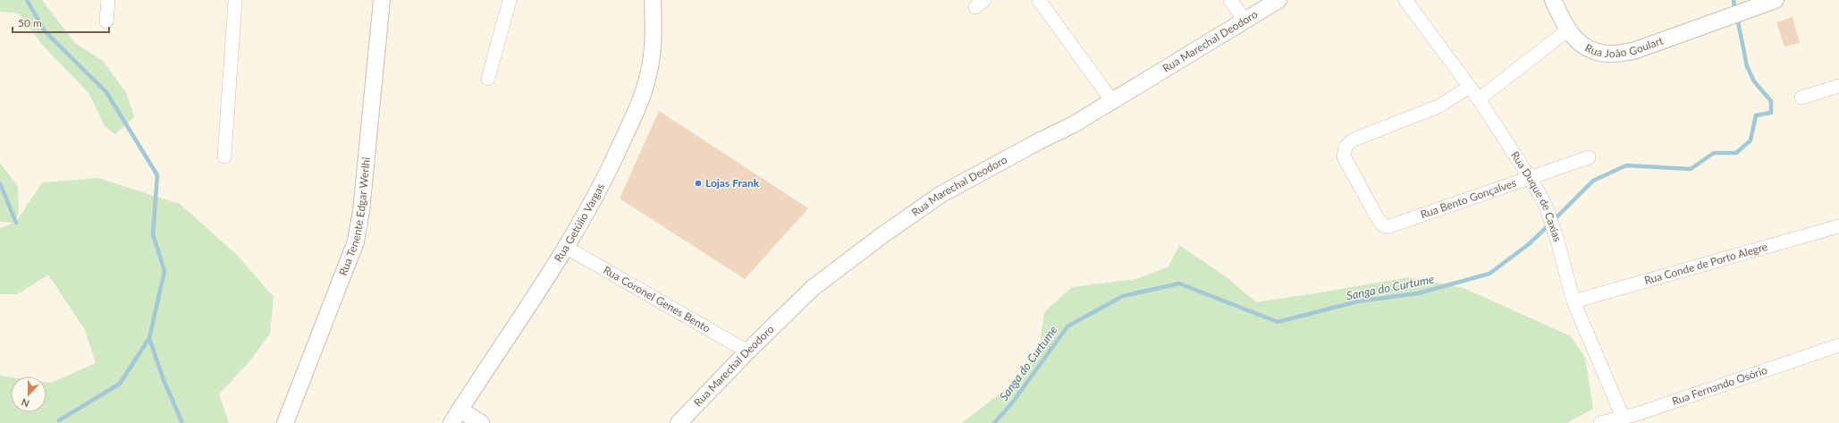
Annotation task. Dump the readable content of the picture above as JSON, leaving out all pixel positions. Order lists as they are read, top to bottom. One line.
{"streets":{"street":["Rua João Goulart","Rua Marechal Deodoro","Rua Duque de Caxias","Rua Bento Gonçalves","Rua Tenente Edgar Werlhi","Rua Getúlio Vargas","Rua Conde de Porto Alegre","Rua Coronel Genes Bento","Rua Fernando Osório"]},"crossings":[["Rua Marechal Deodoro","Rua Coronel Genes Bento"],["Rua Duque de Caxias","Rua Bento Gonçalves"],["Rua Duque de Caxias","Rua Conde de Porto Alegre"],["Rua Duque de Caxias","Rua Fernando Osório"],["Rua Getúlio Vargas","Rua Coronel Genes Bento"]],"water":["Sanga do Curtume"],"places":["Lojas Frank"],"scale_bar":"50 m","north":"bottom"}
